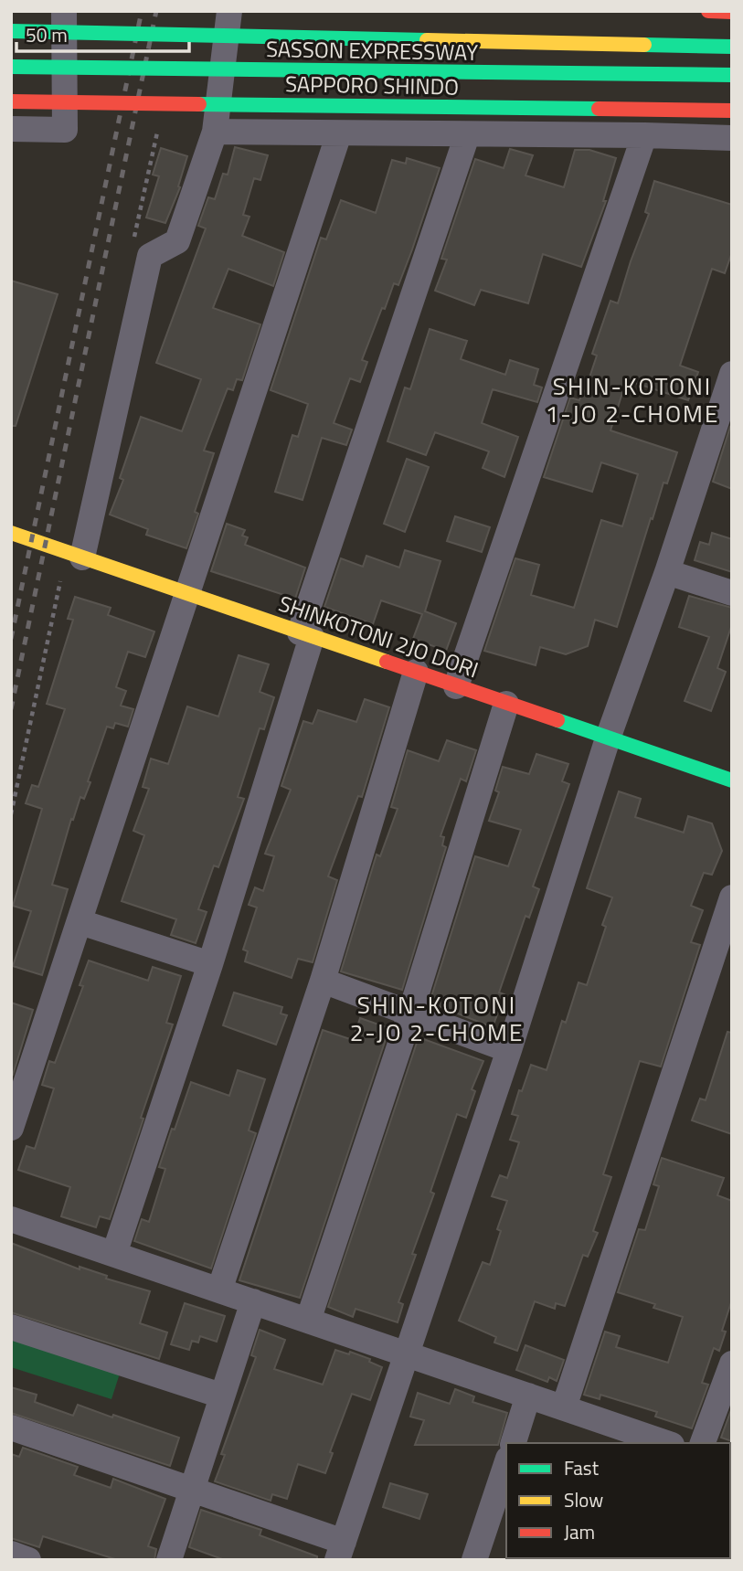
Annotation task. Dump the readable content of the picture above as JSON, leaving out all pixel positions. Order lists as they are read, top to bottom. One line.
{"streets":{"main road":["SASSON EXPRESSWAY","SAPPORO SHINDO","SHINKOTONI 2JO DORI"]},"districts":["SHIN-KOTONI 1-JO 2-CHOME","SHIN-KOTONI 2-JO 2-CHOME"],"legend":["Fast","Slow","Jam"],"scale_bar":"50 m"}
